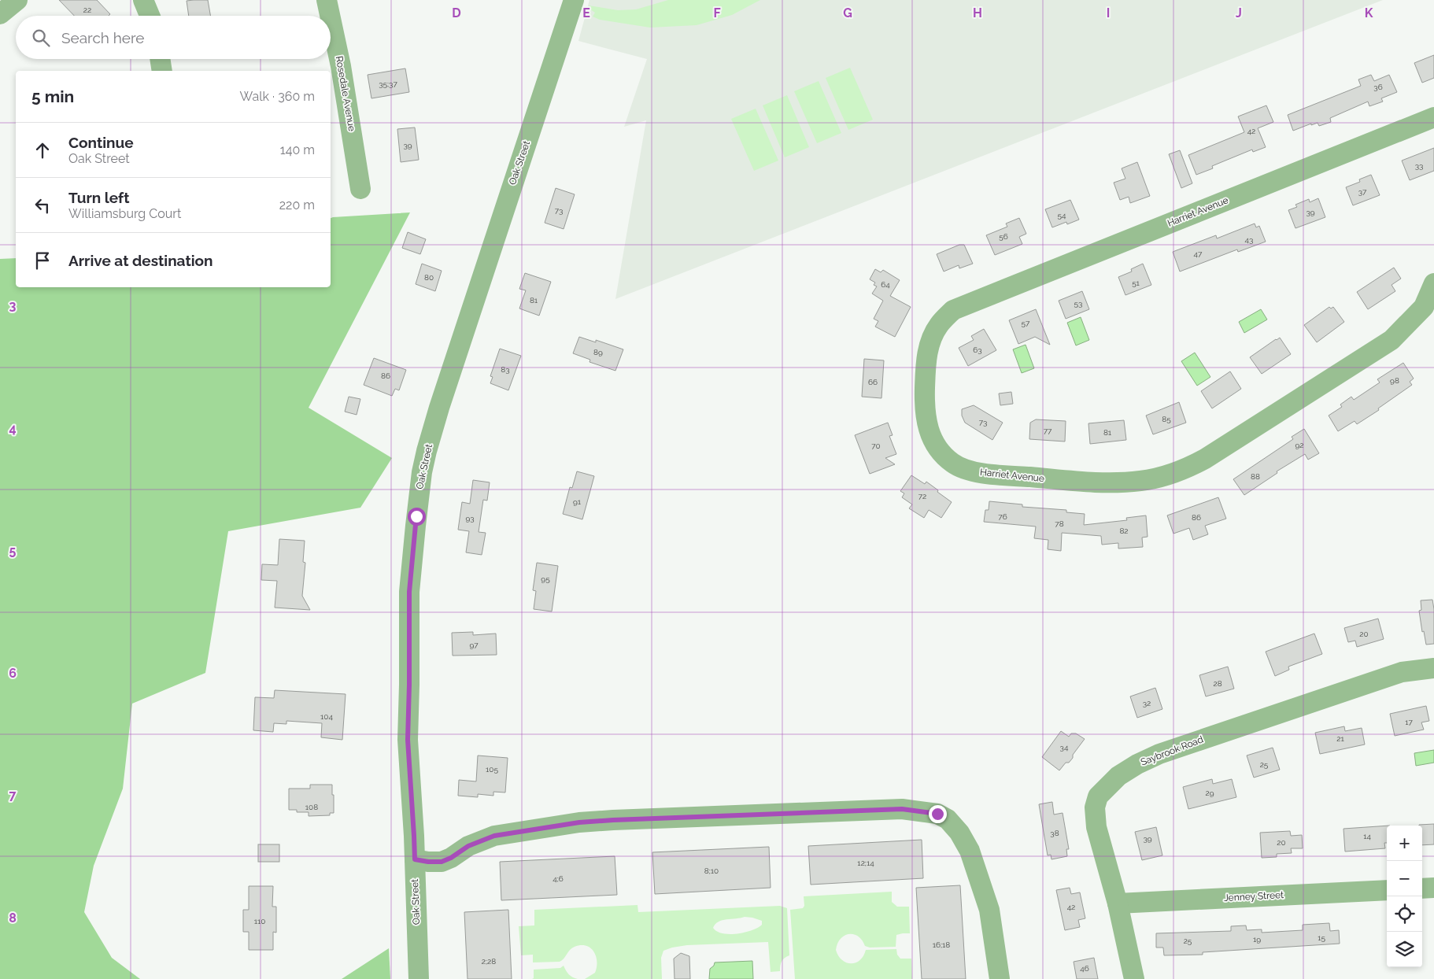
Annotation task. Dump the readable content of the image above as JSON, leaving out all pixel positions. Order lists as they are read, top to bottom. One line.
{"streets":{"street":["Rosedale Avenue","Oak Street","Harriet Avenue","Saybrook Road","Jenney Street"]},"crossings":[["Saybrook Road","Jenney Street"]],"house_numbers":["22","35;37","36","42","39","33","37","73","39","54","56","43","47","80","51","64","81","53","57","63","89","83","86","98","66","85","73","77","81","92","70","88","72","91","76","86","93","78","82","95","20","97","28","32","104","17","21","34","25","105","29","108","38","14","39","20","12;14","8;10","4;6","42","110","15","19","25","16;18","2;28","46"],"page":{"search":"Search here","heading":["5 min","Walk · 360 m"],"list":[["Continue","Oak Street","140 m"],["Turn left","Williamsburg Court","220 m"],"Arrive at destination"],"map_buttons":["+","−"]},"grid":{"columns":["D","E","F","G","H","I","J","K"],"rows":["3","4","5","6","7","8"]}}
